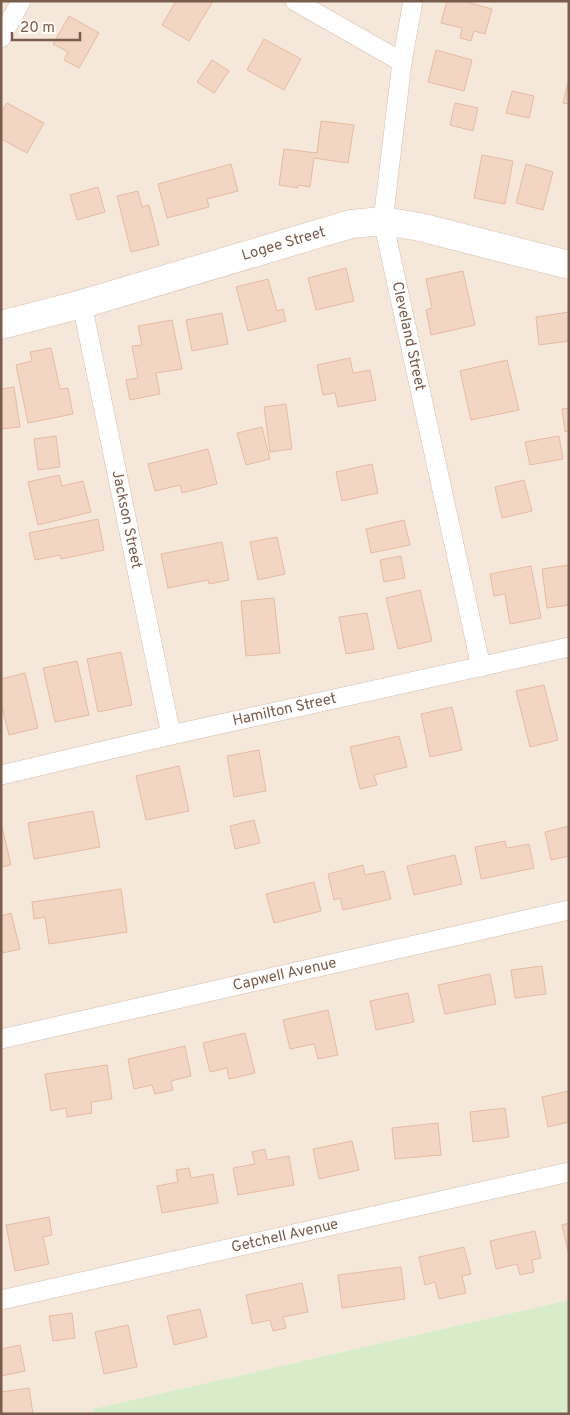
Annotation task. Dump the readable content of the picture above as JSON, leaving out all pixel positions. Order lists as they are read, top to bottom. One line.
{"streets":{"street":["Logee Street","Cleveland Street","Jackson Street","Hamilton Street","Capwell Avenue","Getchell Avenue"]},"crossings":[["Logee Street","Cleveland Street"],["Logee Street","Jackson Street"],["Cleveland Street","Hamilton Street"],["Jackson Street","Hamilton Street"]],"scale_bar":"20 m"}
